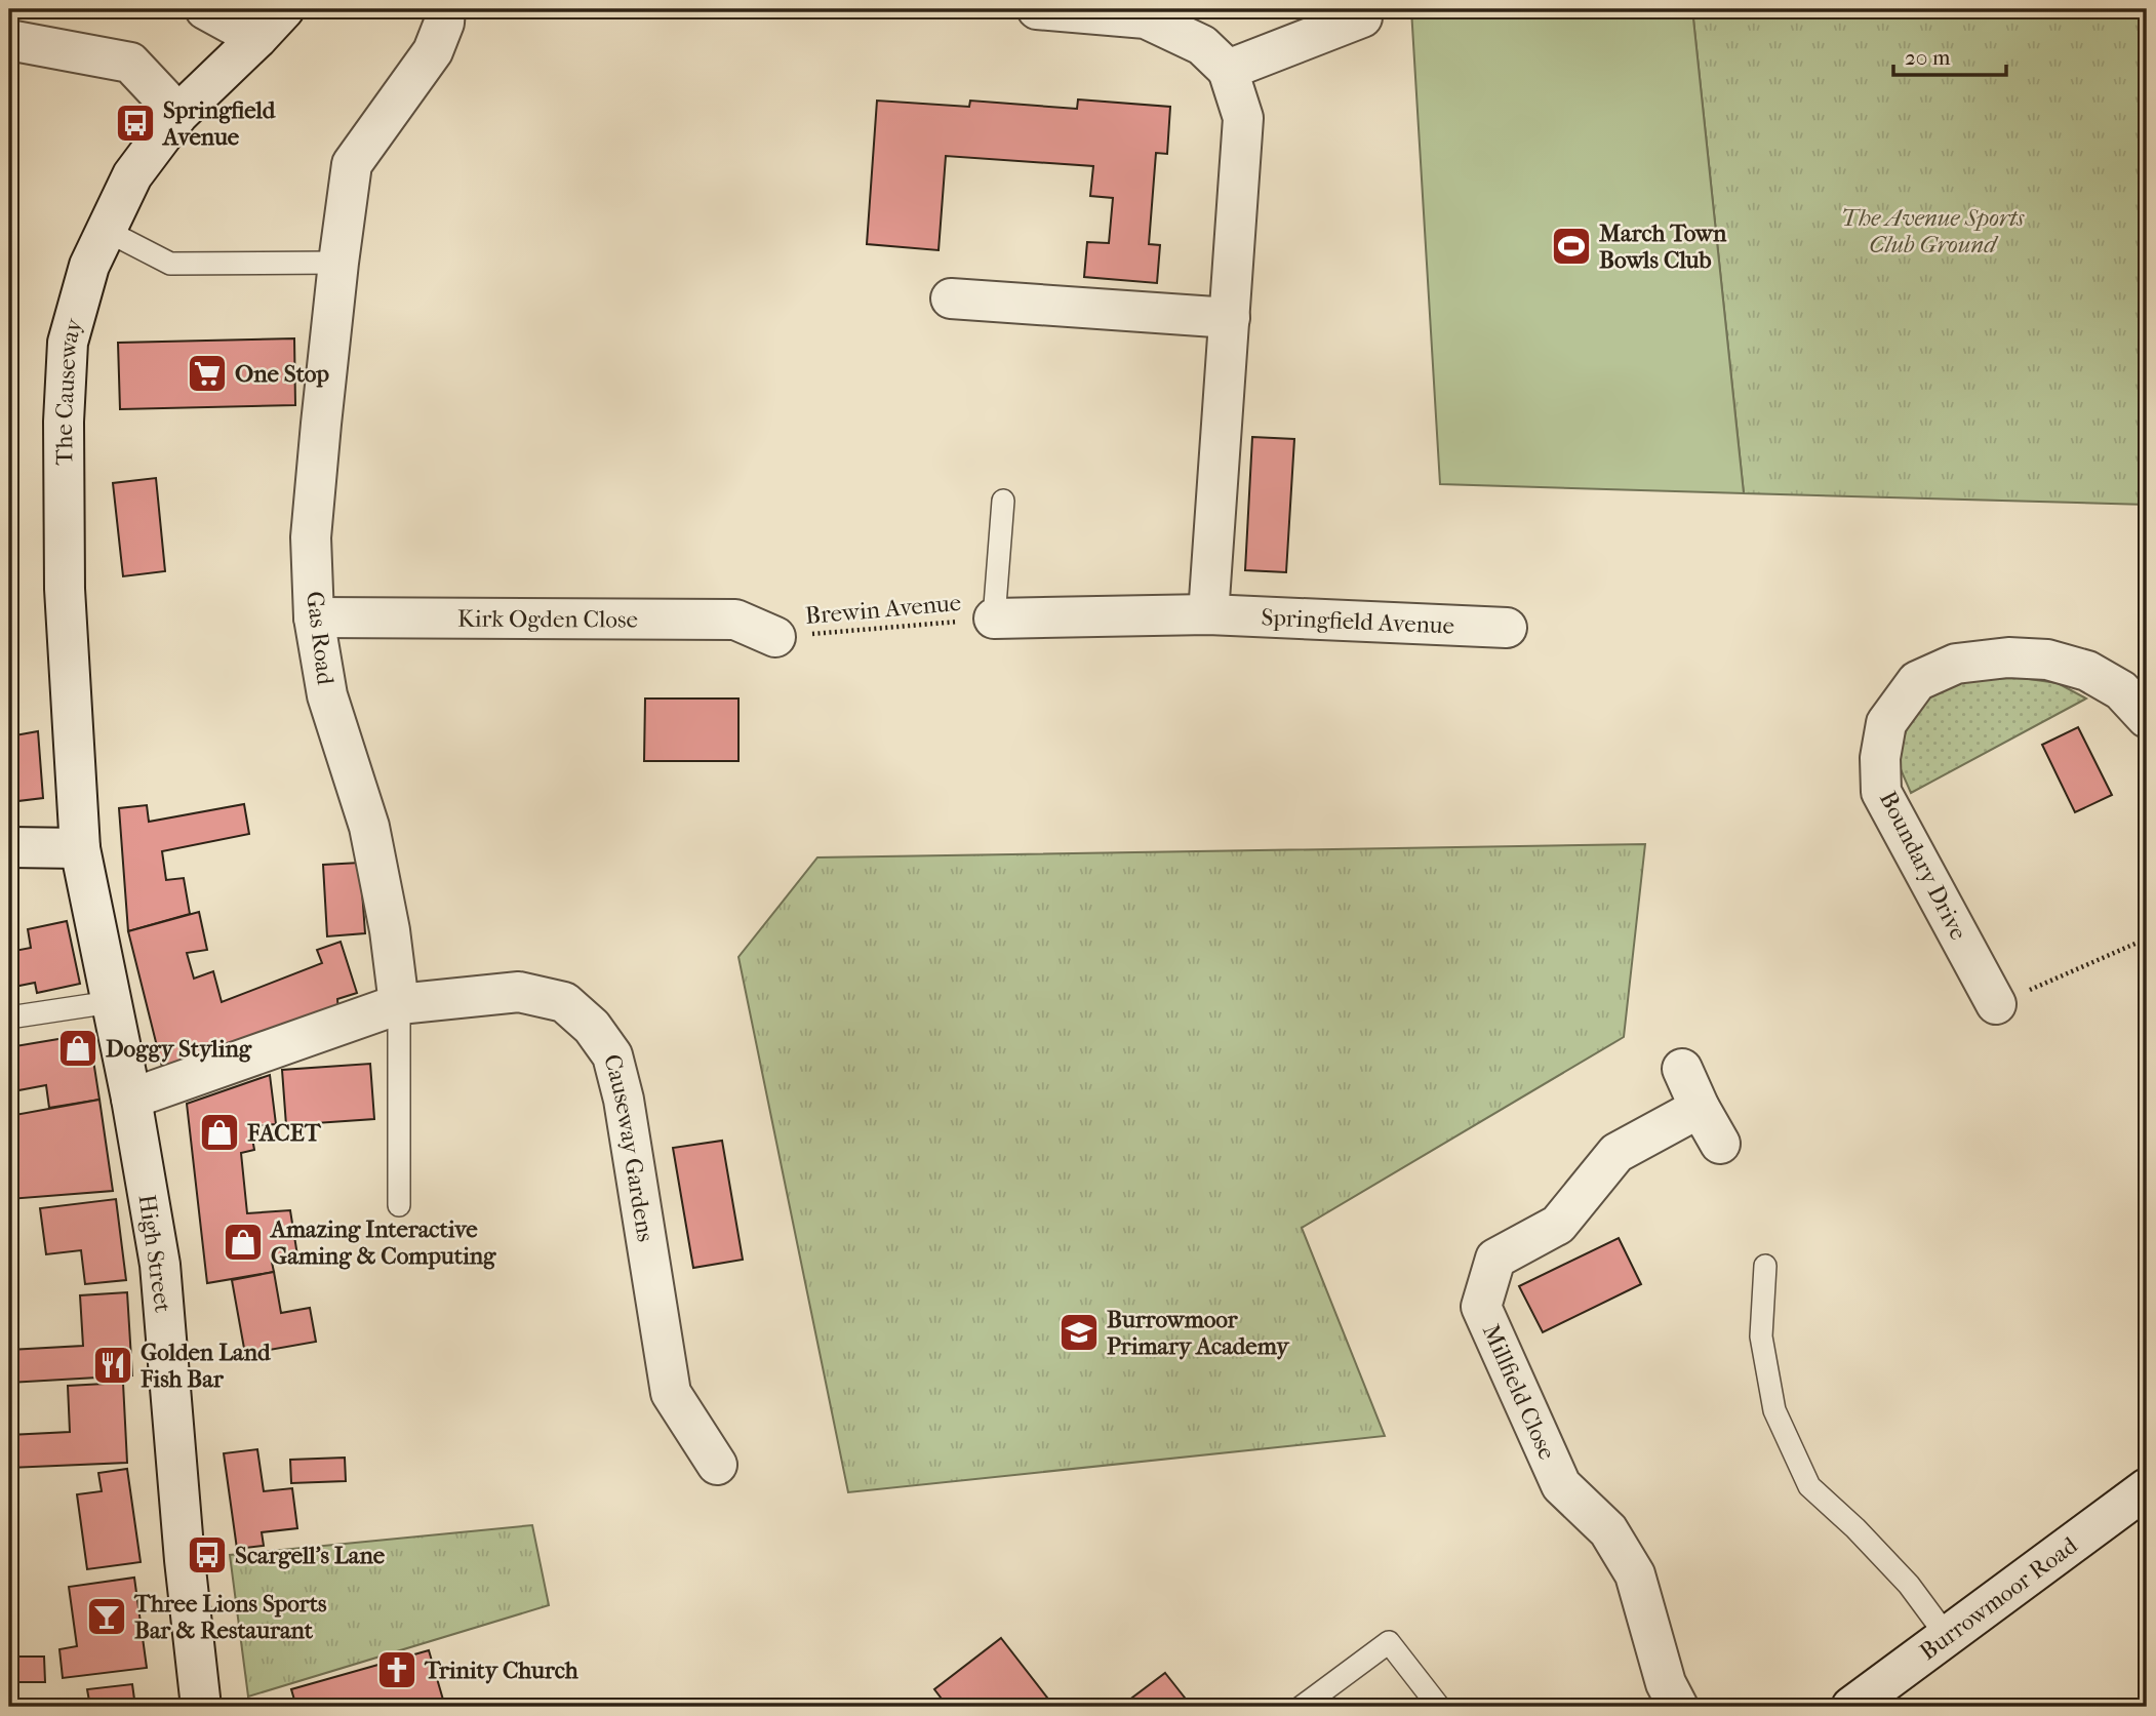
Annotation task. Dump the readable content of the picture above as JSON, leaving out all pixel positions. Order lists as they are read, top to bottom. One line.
{"streets":{"street":["The Causeway","Kirk Ogden Close","Springfield Avenue","Gas Road","Boundary Drive","Causeway Gardens","High Street","Millfield Close","Burrowmoor Road"],"path":["Brewin Avenue"]},"crossings":[["The Causeway","High Street"],["Brewin Avenue","Kirk Ogden Close"],["Brewin Avenue","Springfield Avenue"],["Kirk Ogden Close","Gas Road"],["Gas Road","Causeway Gardens"]],"parks":["The Avenue Sports Club Ground"],"places":{"bus stop":["Springfield Avenue","Scargell's Lane"],"sports":["March Town Bowls Club"],"supermarket":["One Stop"],"shop":["Doggy Styling","FACET","Amazing Interactive Gaming & Computing"],"school or university":["Burrowmoor Primary Academy"],"restaurant":["Golden Land Fish Bar"],"bar":["Three Lions Sports Bar & Restaurant"],"church":["Trinity Church"]},"scale_bar":"20 m"}
